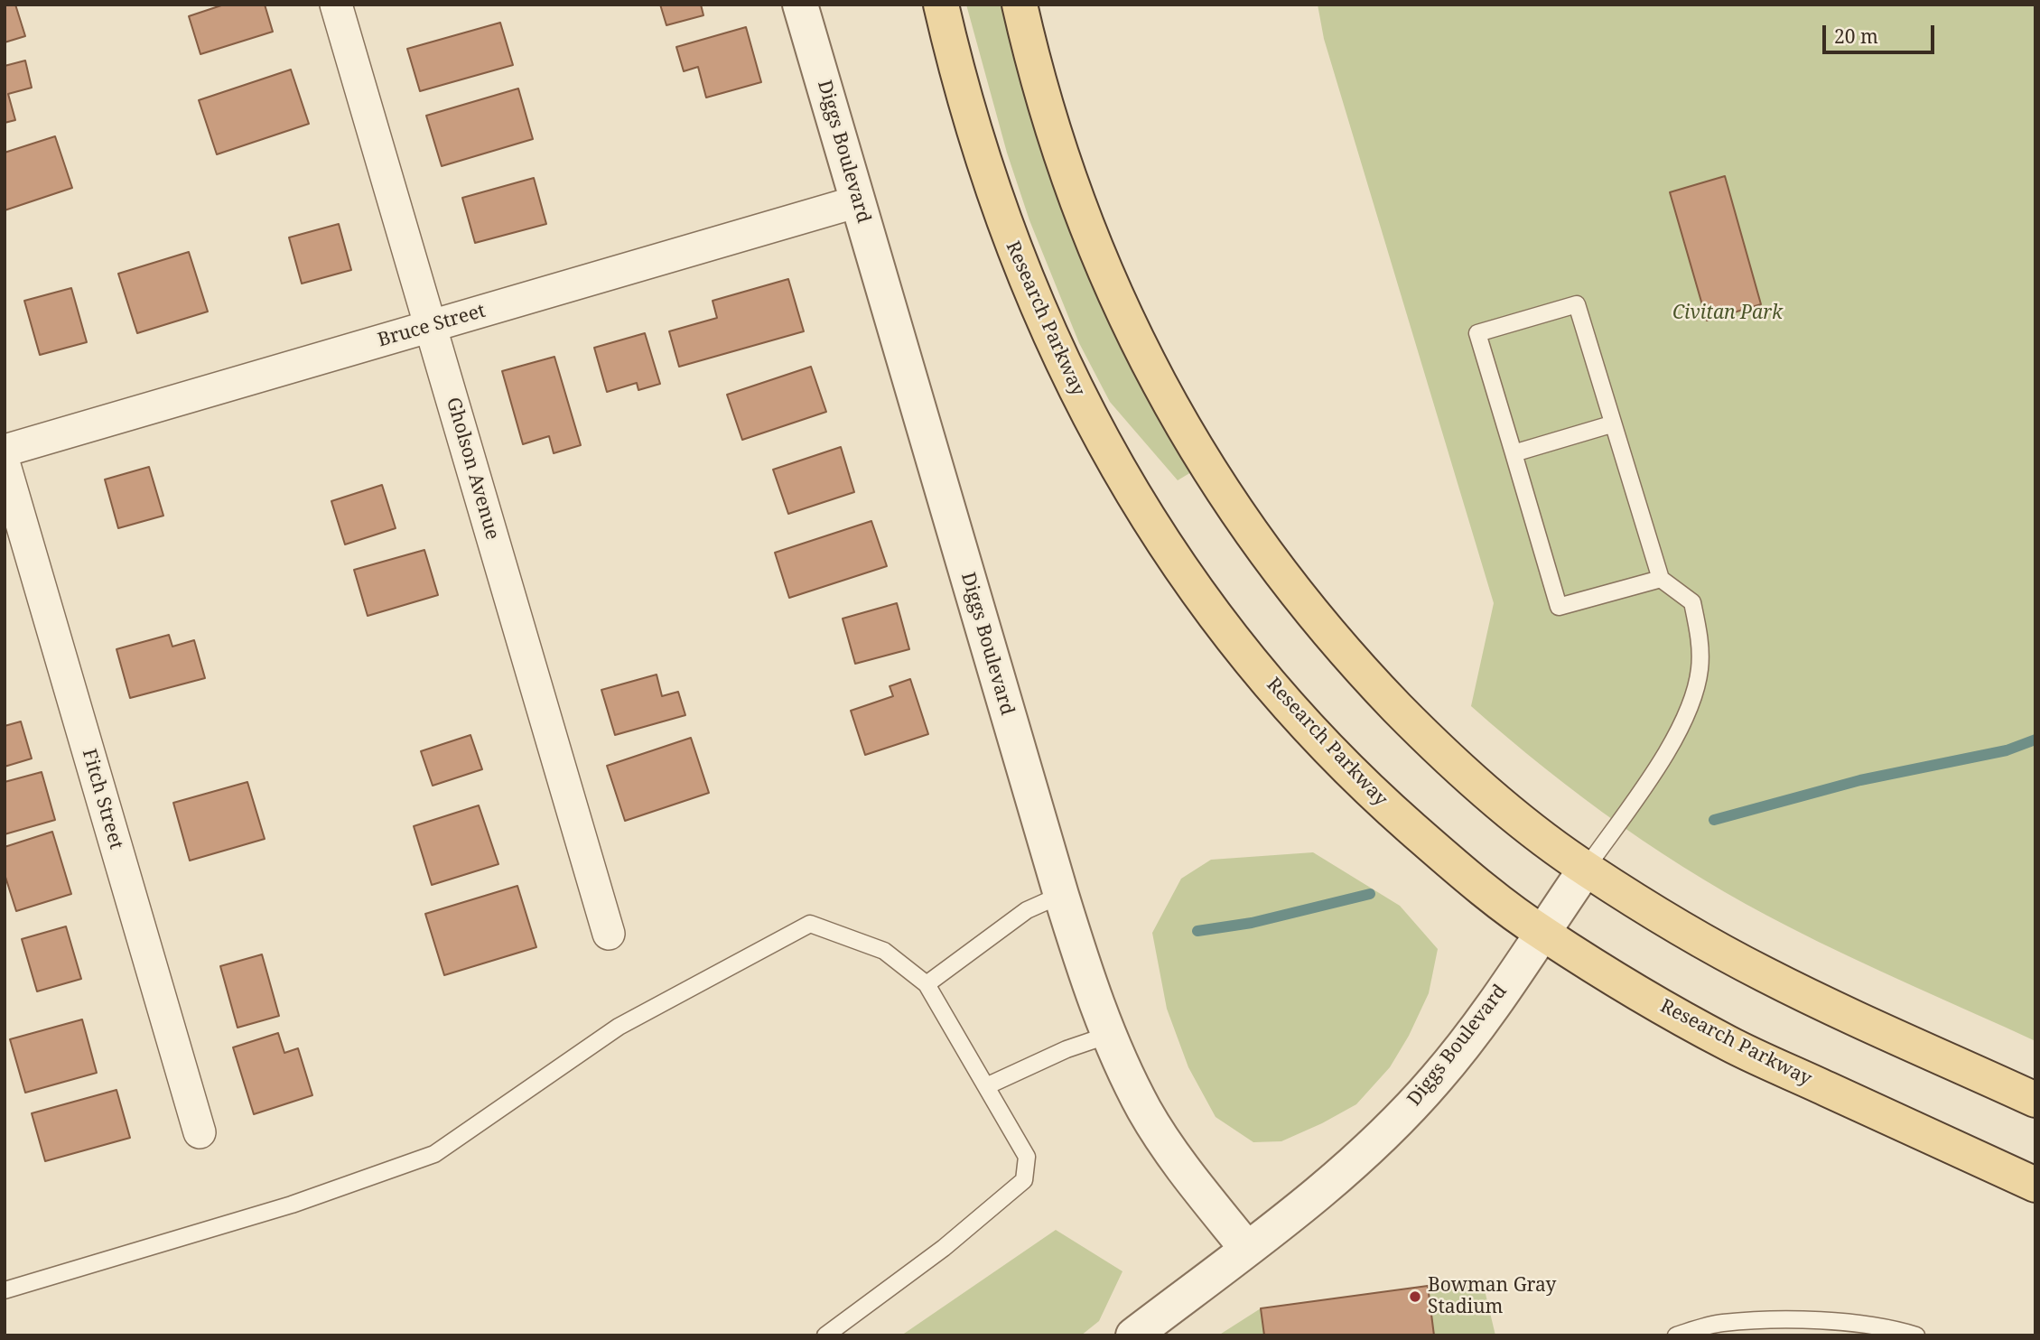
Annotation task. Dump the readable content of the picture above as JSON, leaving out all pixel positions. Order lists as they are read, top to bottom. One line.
{"streets":{"main road":["Research Parkway"],"street":["Diggs Boulevard","Bruce Street","Gholson Avenue","Fitch Street"]},"crossings":[["Diggs Boulevard","Research Parkway"],["Diggs Boulevard","Bruce Street"],["Bruce Street","Gholson Avenue"]],"parks":["Civitan Park"],"places":["Bowman Gray Stadium"],"scale_bar":"20 m"}
